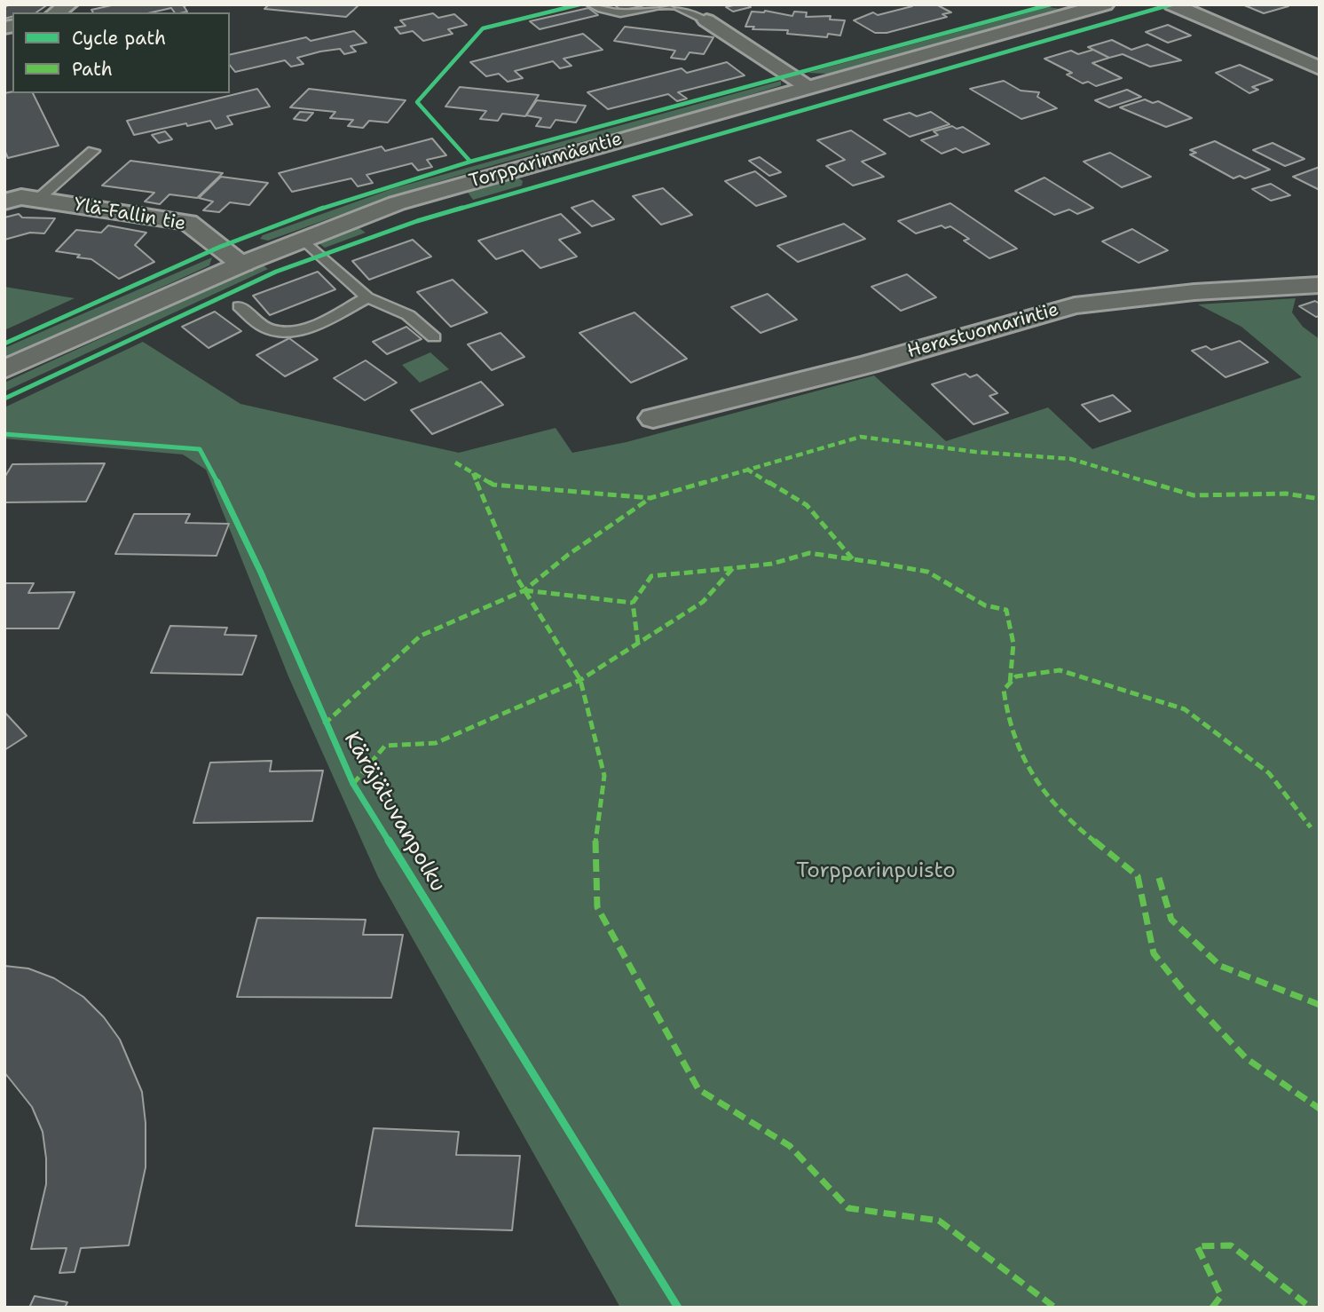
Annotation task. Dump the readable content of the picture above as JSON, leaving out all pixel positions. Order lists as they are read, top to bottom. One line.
{"streets":{"street":["Torpparinmäentie","Ylä-Fallin tie","Herastuomarintie"],"cycle path":["Käräjätuvanpolku"]},"crossings":[["Torpparinmäentie","Ylä-Fallin tie"]],"parks":["Torpparinpuisto"],"legend":["Cycle path","Path"]}
